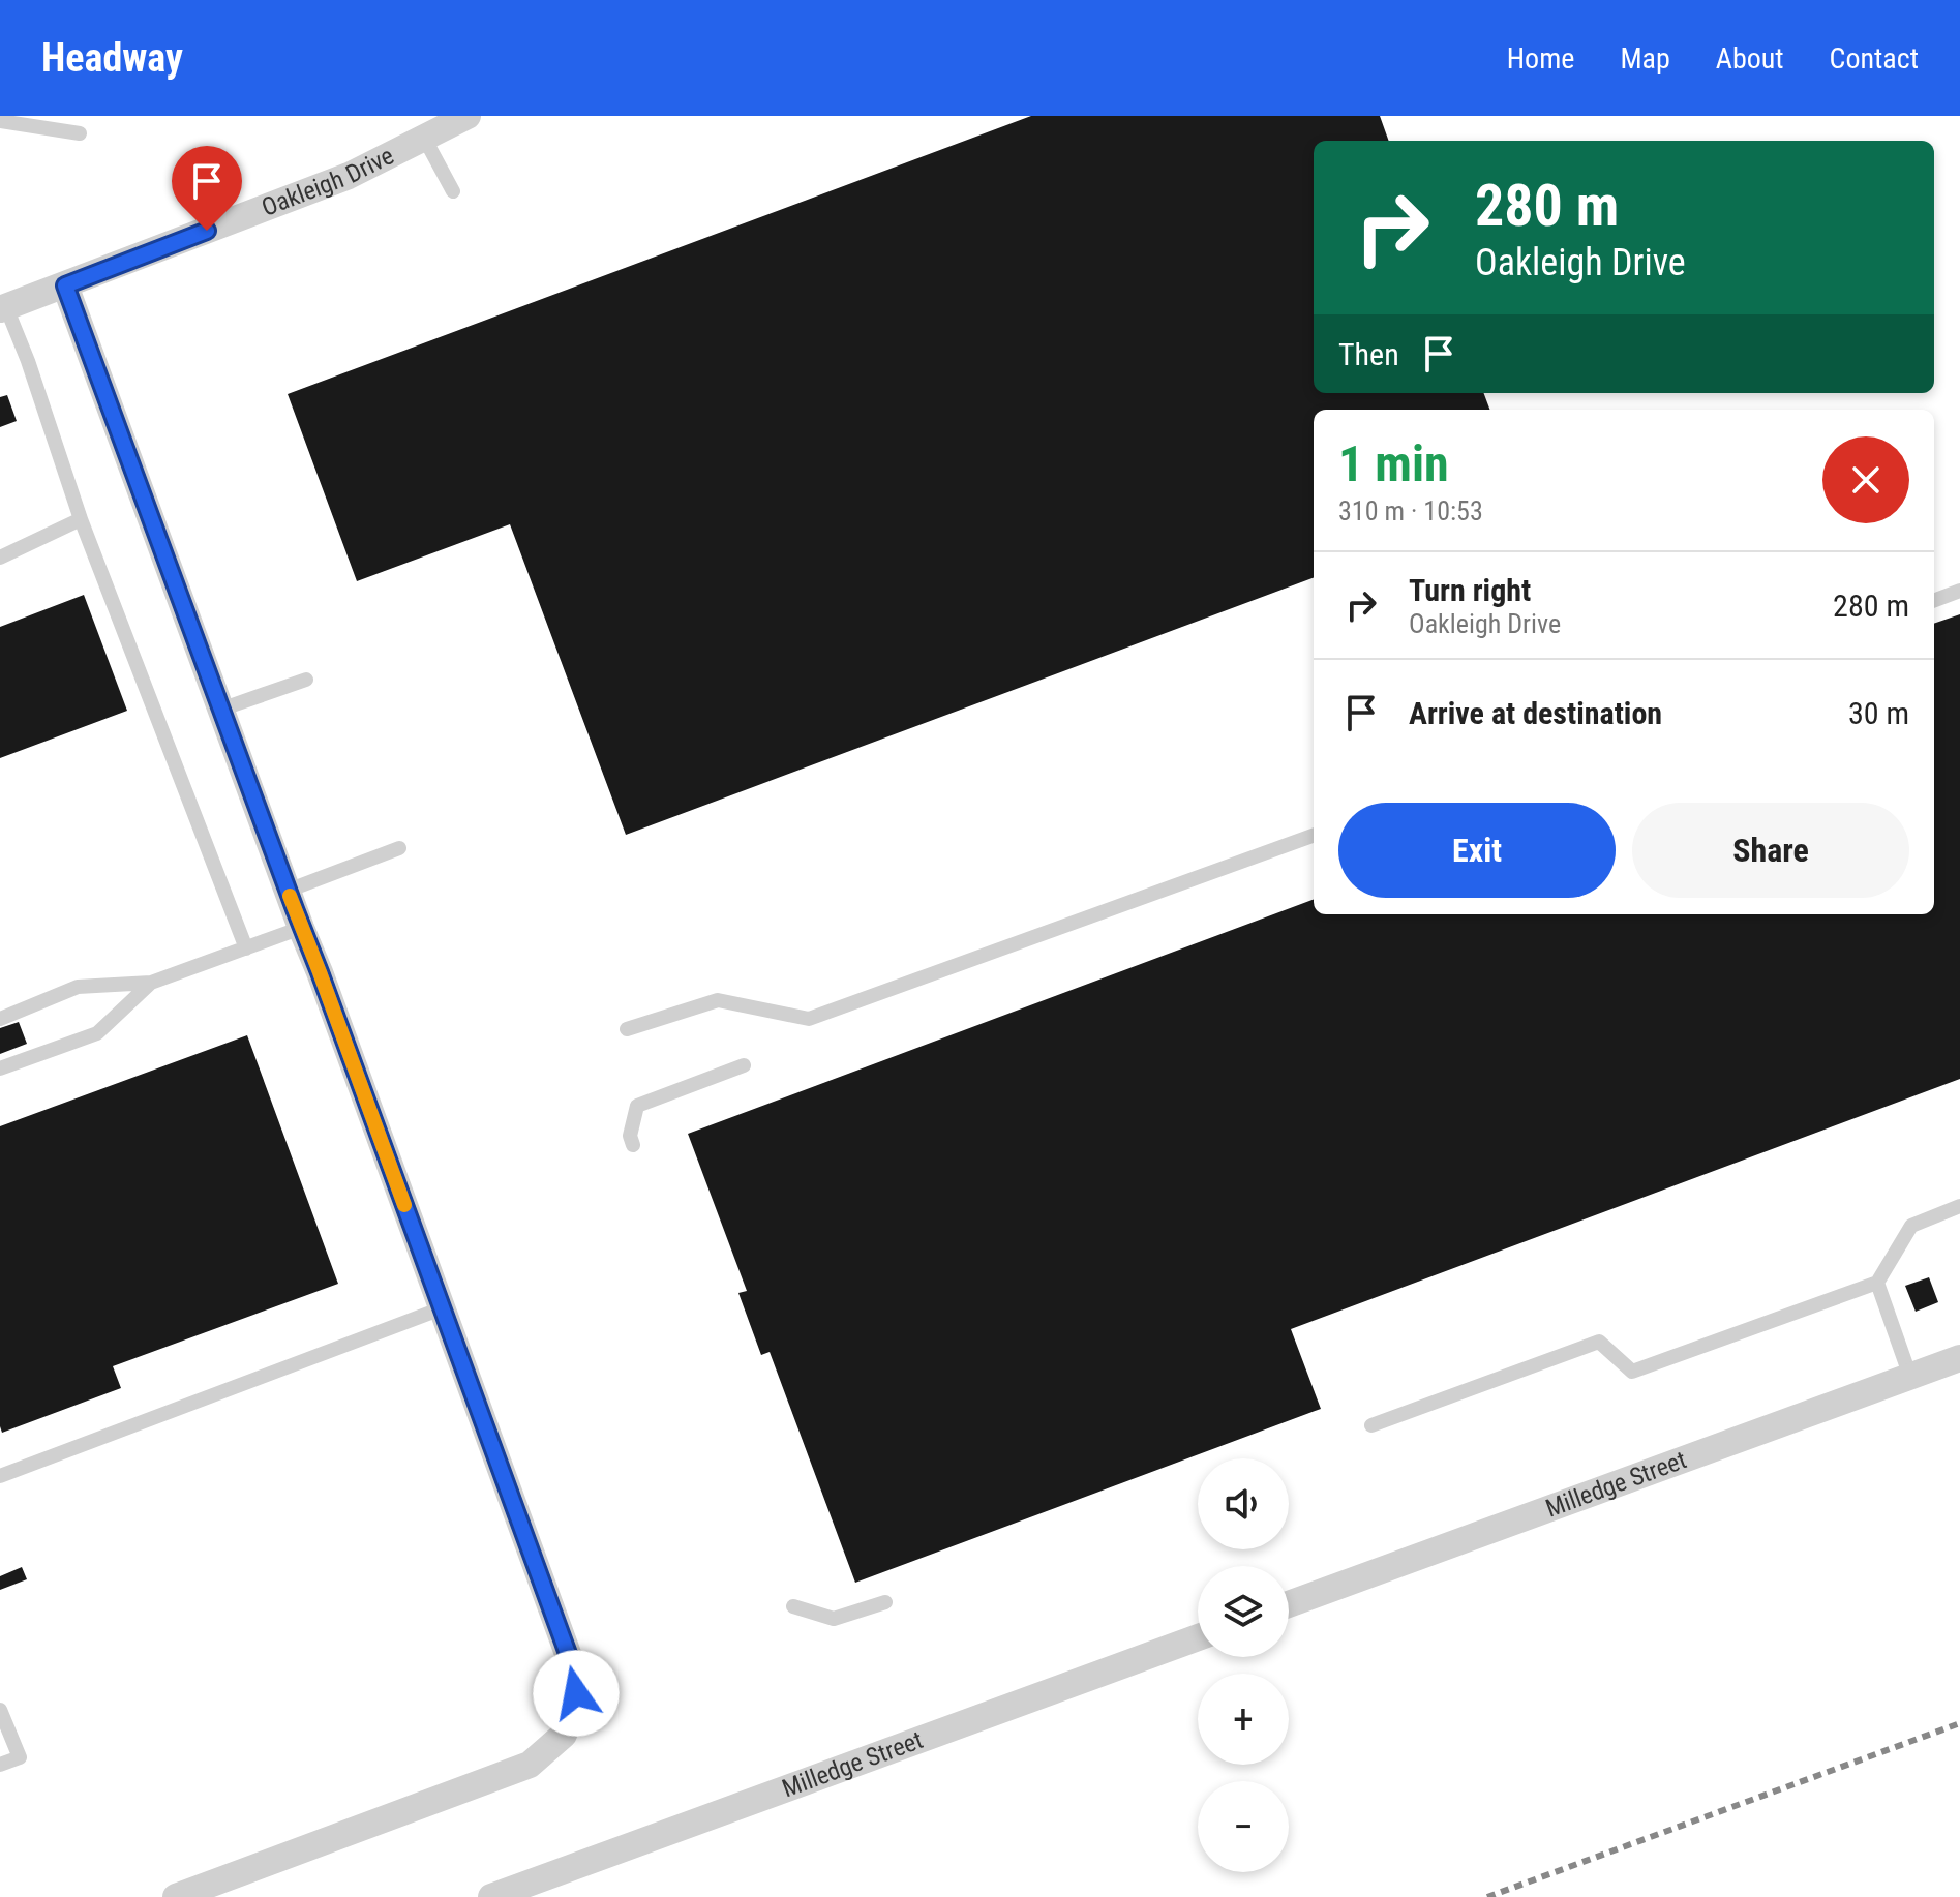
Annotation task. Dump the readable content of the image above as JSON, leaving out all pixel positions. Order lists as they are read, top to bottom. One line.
{"streets":{"street":["Oakleigh Drive","Milledge Street"]},"page":{"header":"Headway","nav":["Home","Map","About","Contact"],"turn":["280 m","Oakleigh Drive"],"then":"Then","heading":["1 min","310 m · 10:53"],"list":[{"name":"Turn right","note":"Oakleigh Drive","value":"280 m"},{"name":"Arrive at destination","value":"30 m"}],"buttons":["Exit","Share"],"map_buttons":["+","−"]}}
